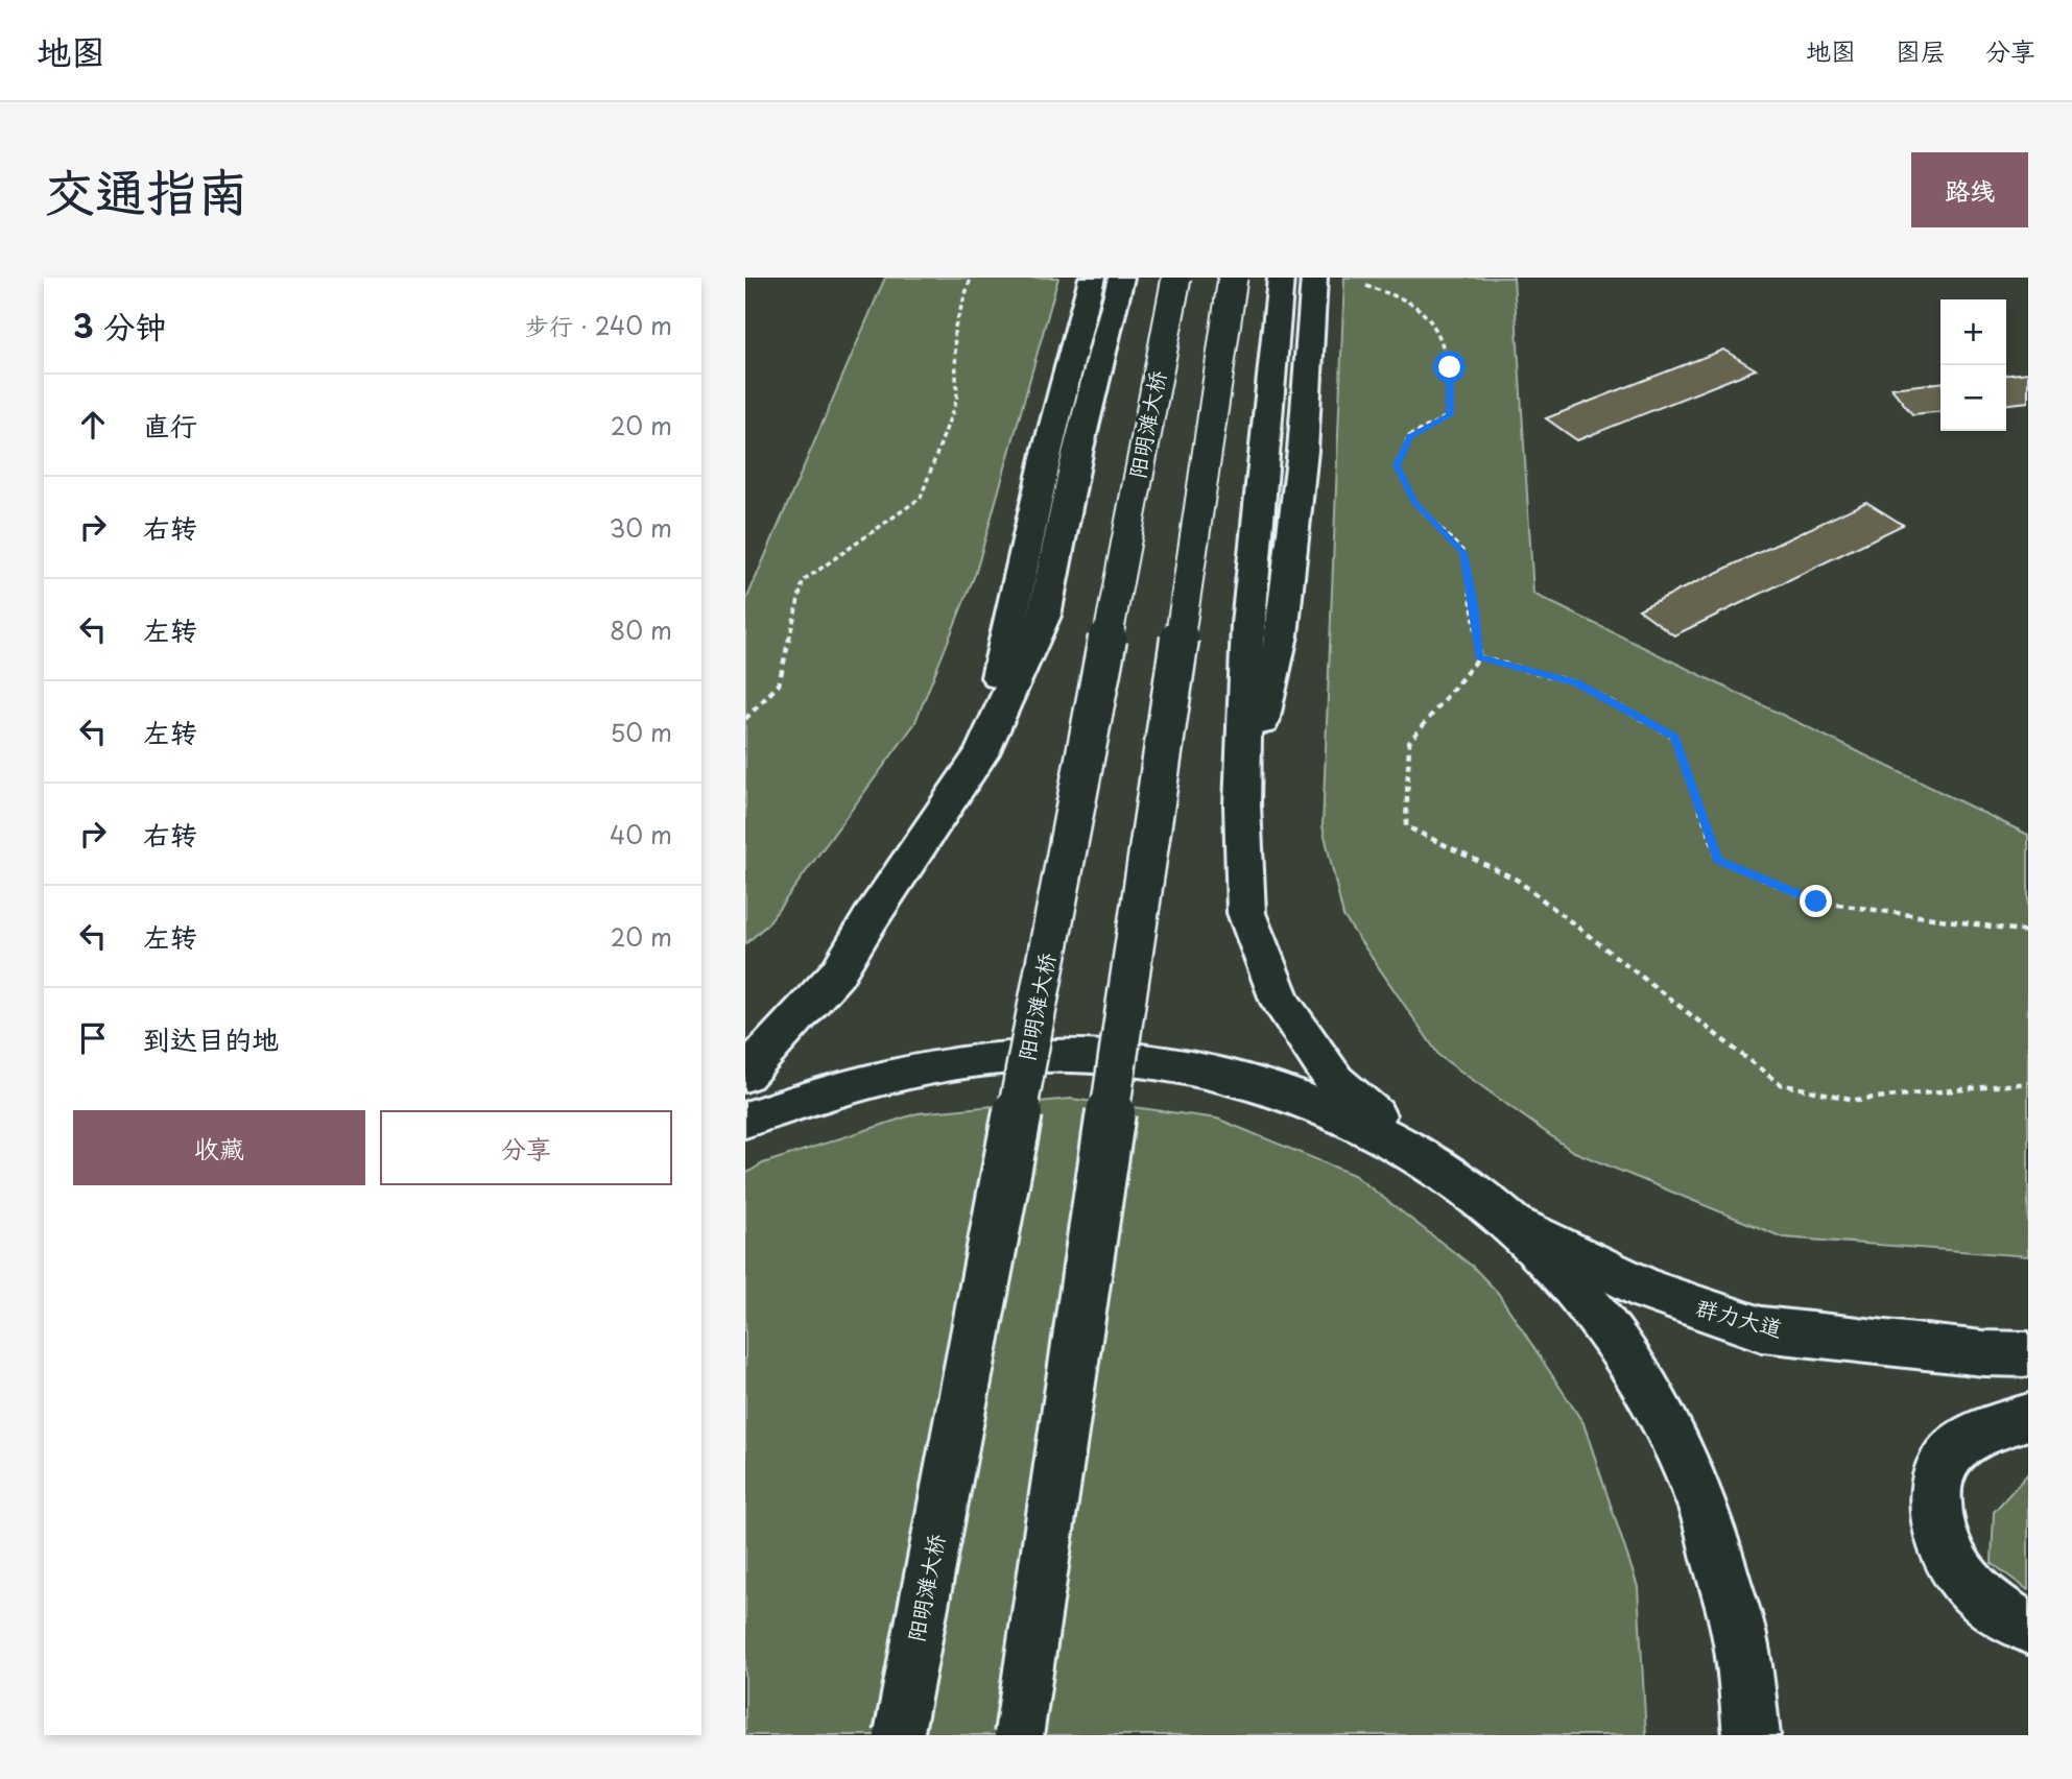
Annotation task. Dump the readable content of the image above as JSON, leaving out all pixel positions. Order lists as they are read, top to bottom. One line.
{"streets":{"main road":["阳明滩大桥","群力大道"]},"page":{"header":"地图","nav":["地图","图层","分享"],"title":"交通指南","buttons":["路线",["收藏","分享"]],"heading":["3 分钟","步行 · 240 m"],"map_buttons":["+","−"],"list":[["直行","20 m"],["右转","30 m"],["左转","80 m"],["左转","50 m"],["右转","40 m"],["左转","20 m"],"到达目的地"]}}
